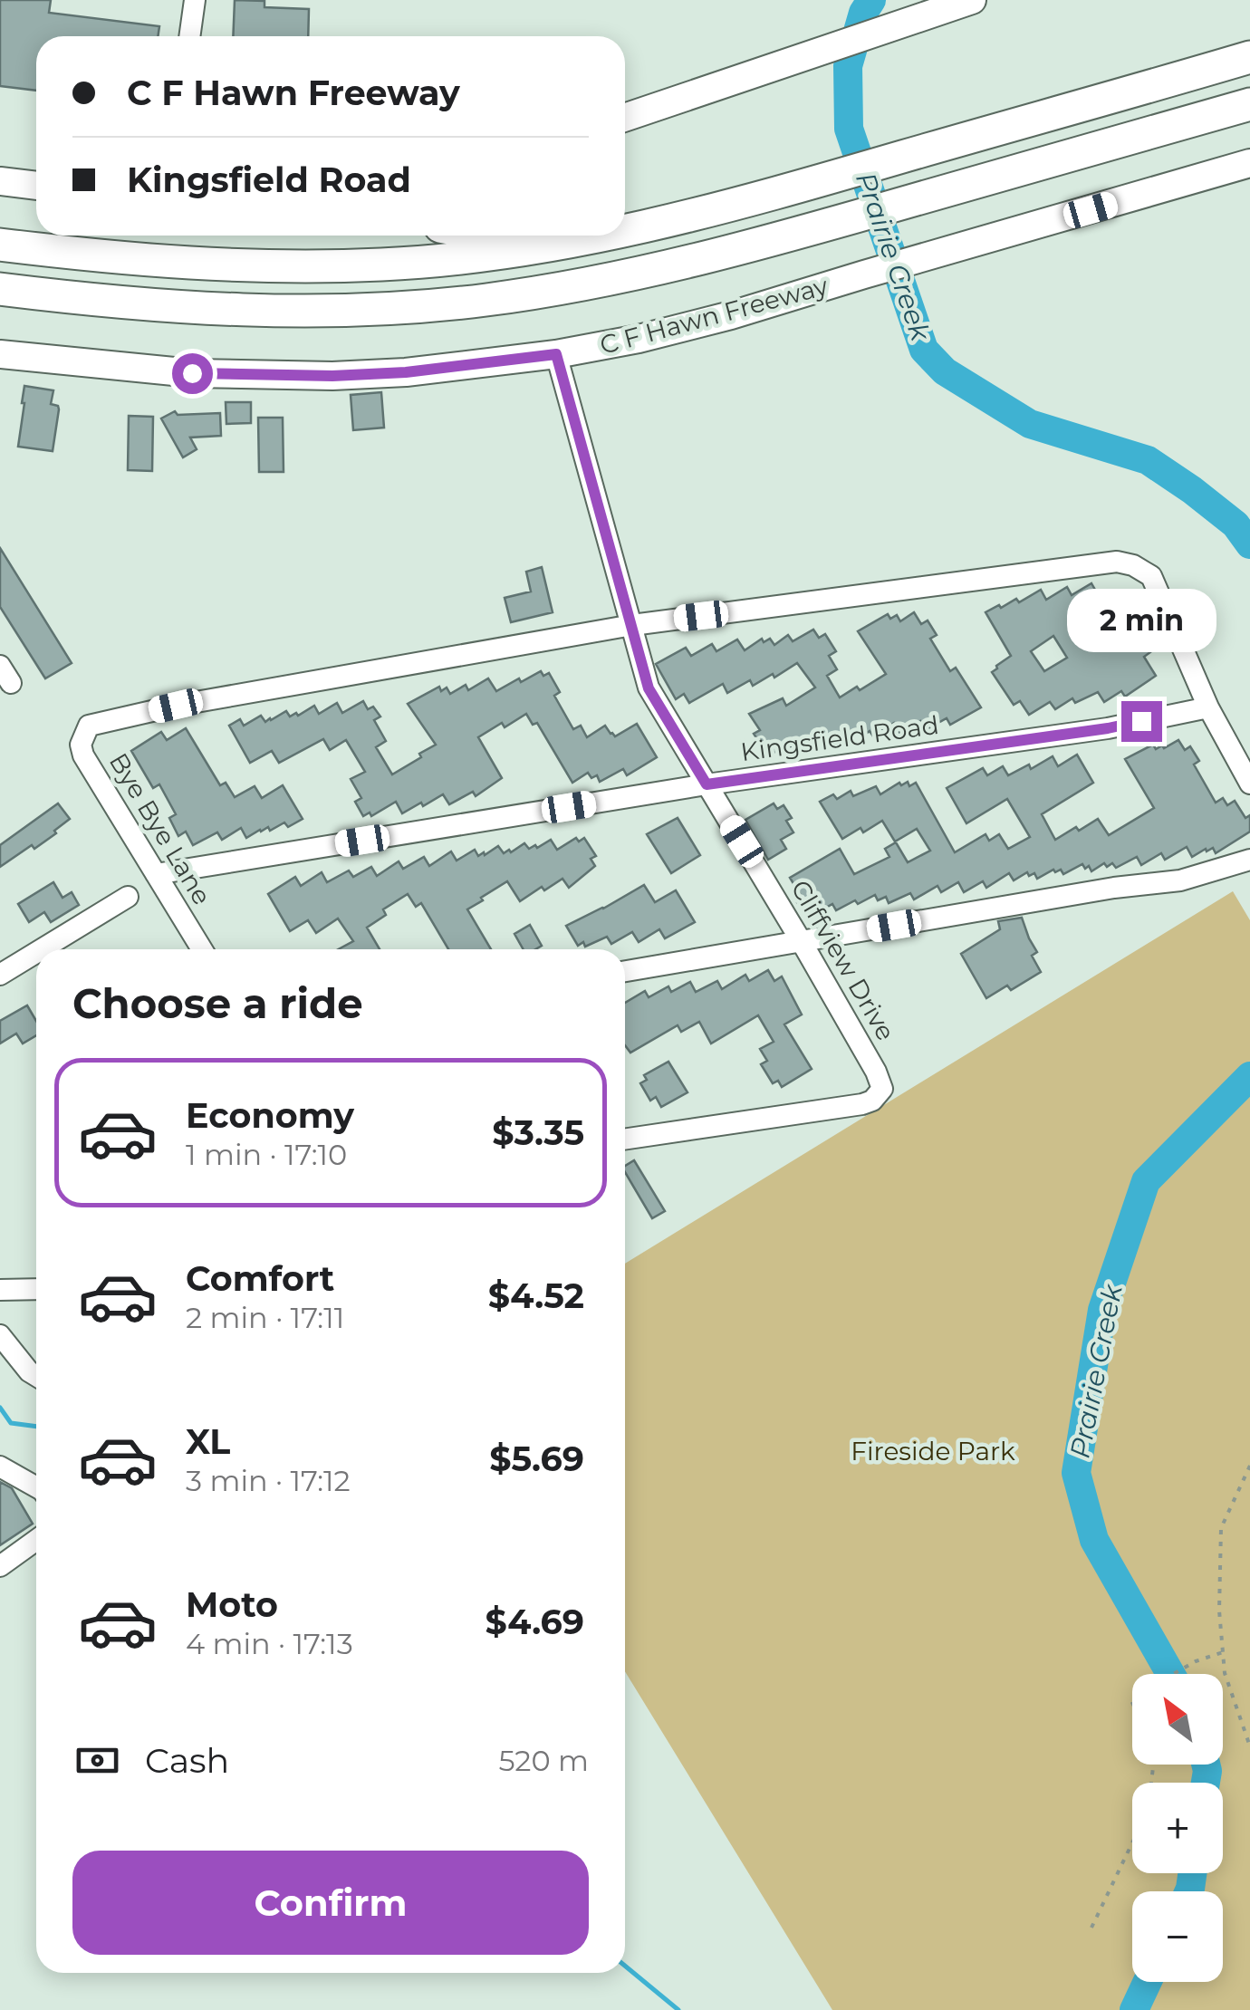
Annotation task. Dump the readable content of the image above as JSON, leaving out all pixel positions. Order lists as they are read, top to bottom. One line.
{"streets":{"main road":["C F Hawn Freeway"],"street":["Kingsfield Road","Bye Bye Lane","Cliffview Drive"]},"crossings":[["C F Hawn Freeway","Cliffview Drive"],["Kingsfield Road","Bye Bye Lane"],["Kingsfield Road","Cliffview Drive"],["Bye Bye Lane","Cliffview Drive"]],"water":["Prairie Creek"],"parks":["Fireside Park"],"north":"top left","page":{"banner":["C F Hawn Freeway","Kingsfield Road"],"bubble":"2 min","heading":"Choose a ride","list":[{"name":"Economy","note":"1 min · 17:10","value":"$3.35"},{"name":"Comfort","note":"2 min · 17:11","value":"$4.52"},{"name":"XL","note":"3 min · 17:12","value":"$5.69"},{"name":"Moto","note":"4 min · 17:13","value":"$4.69"}],"map_buttons":["+","−"],"pay":["Cash","520 m"],"buttons":"Confirm"}}
